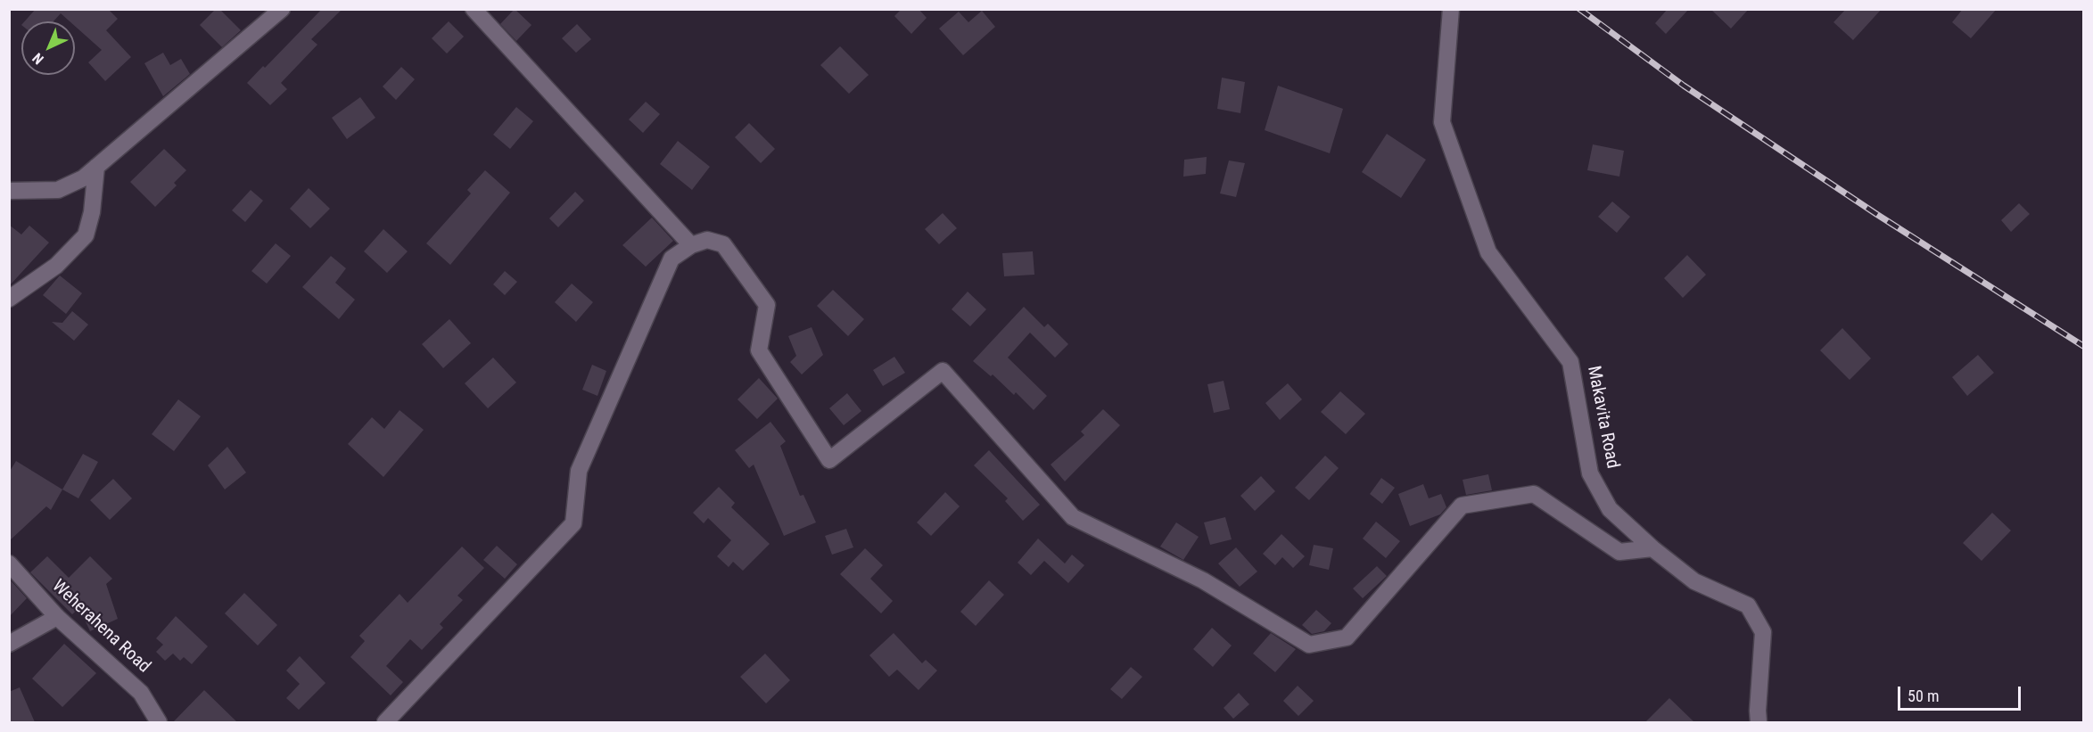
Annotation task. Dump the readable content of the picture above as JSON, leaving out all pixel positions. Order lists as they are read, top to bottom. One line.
{"streets":{"street":["Makavita Road","Weherahena Road"]},"scale_bar":"50 m","north":"bottom left"}
